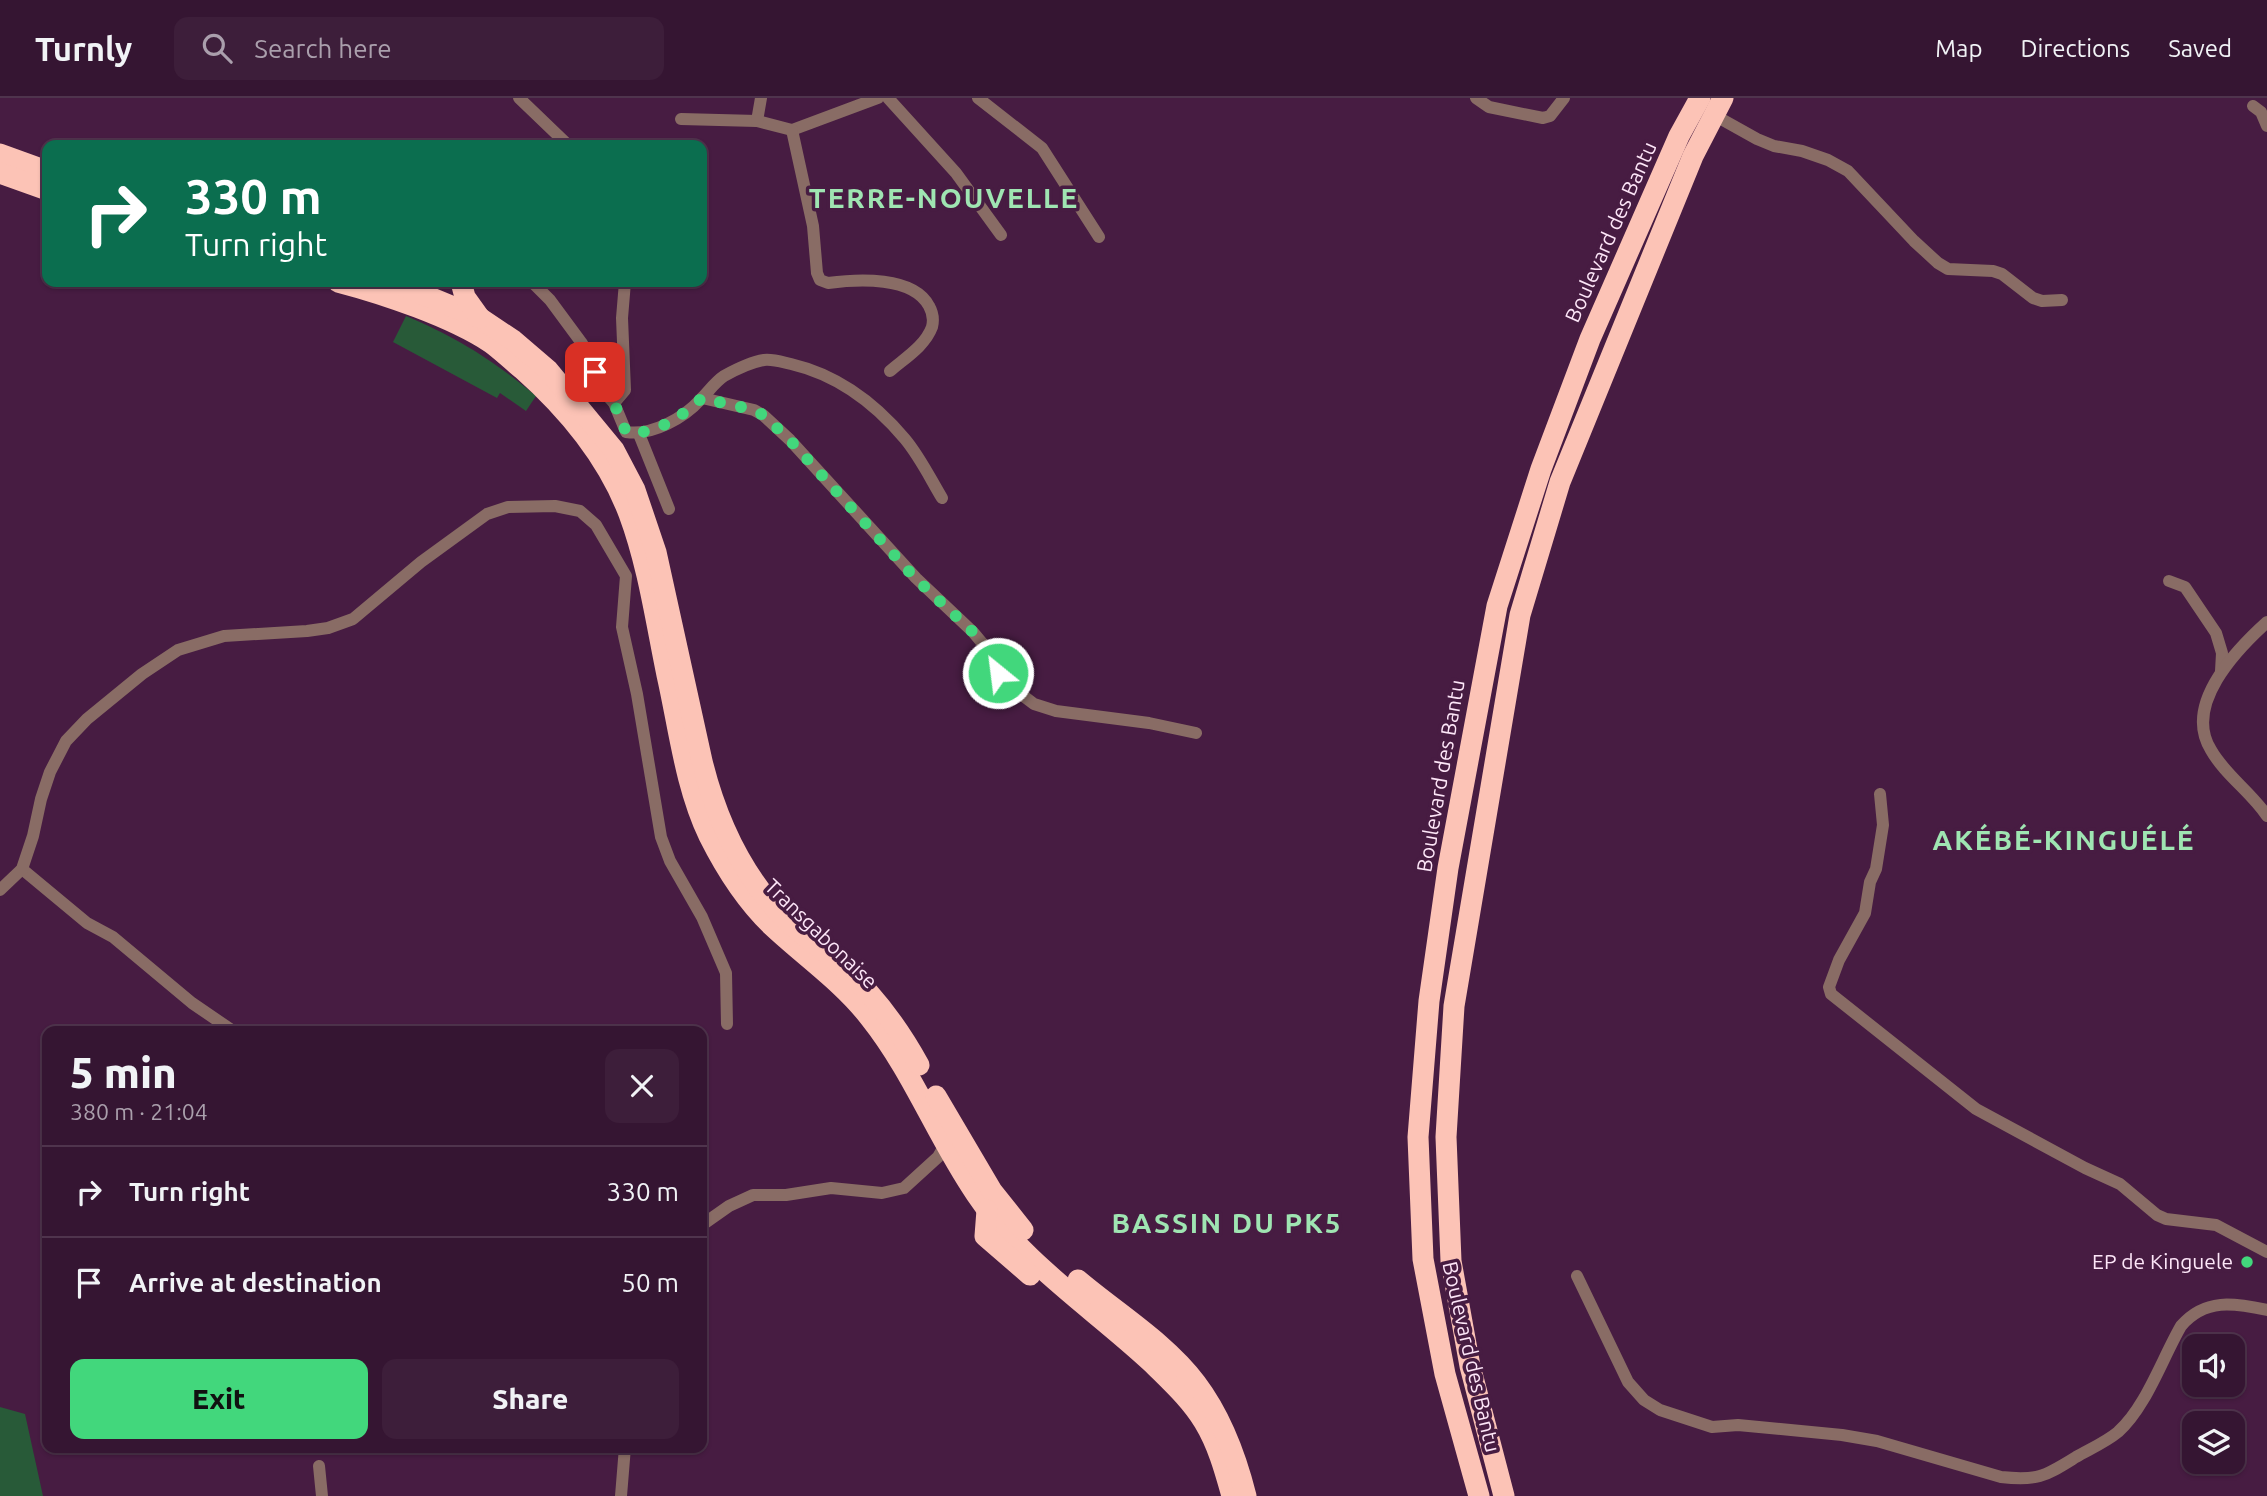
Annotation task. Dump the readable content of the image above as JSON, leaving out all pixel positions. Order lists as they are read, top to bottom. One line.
{"streets":{"highway":["Boulevard des Bantu","Transgabonaise"]},"districts":["TERRE-NOUVELLE","AKÉBÉ-KINGUÉLÉ","BASSIN DU PK5"],"places":["EP de Kinguele"],"page":{"header":"Turnly","search":"Search here","nav":["Map","Directions","Saved"],"turn":["330 m","Turn right"],"heading":["5 min","380 m · 21:04"],"list":[{"name":"Turn right","value":"330 m"},{"name":"Arrive at destination","value":"50 m"}],"buttons":["Exit","Share"]}}
